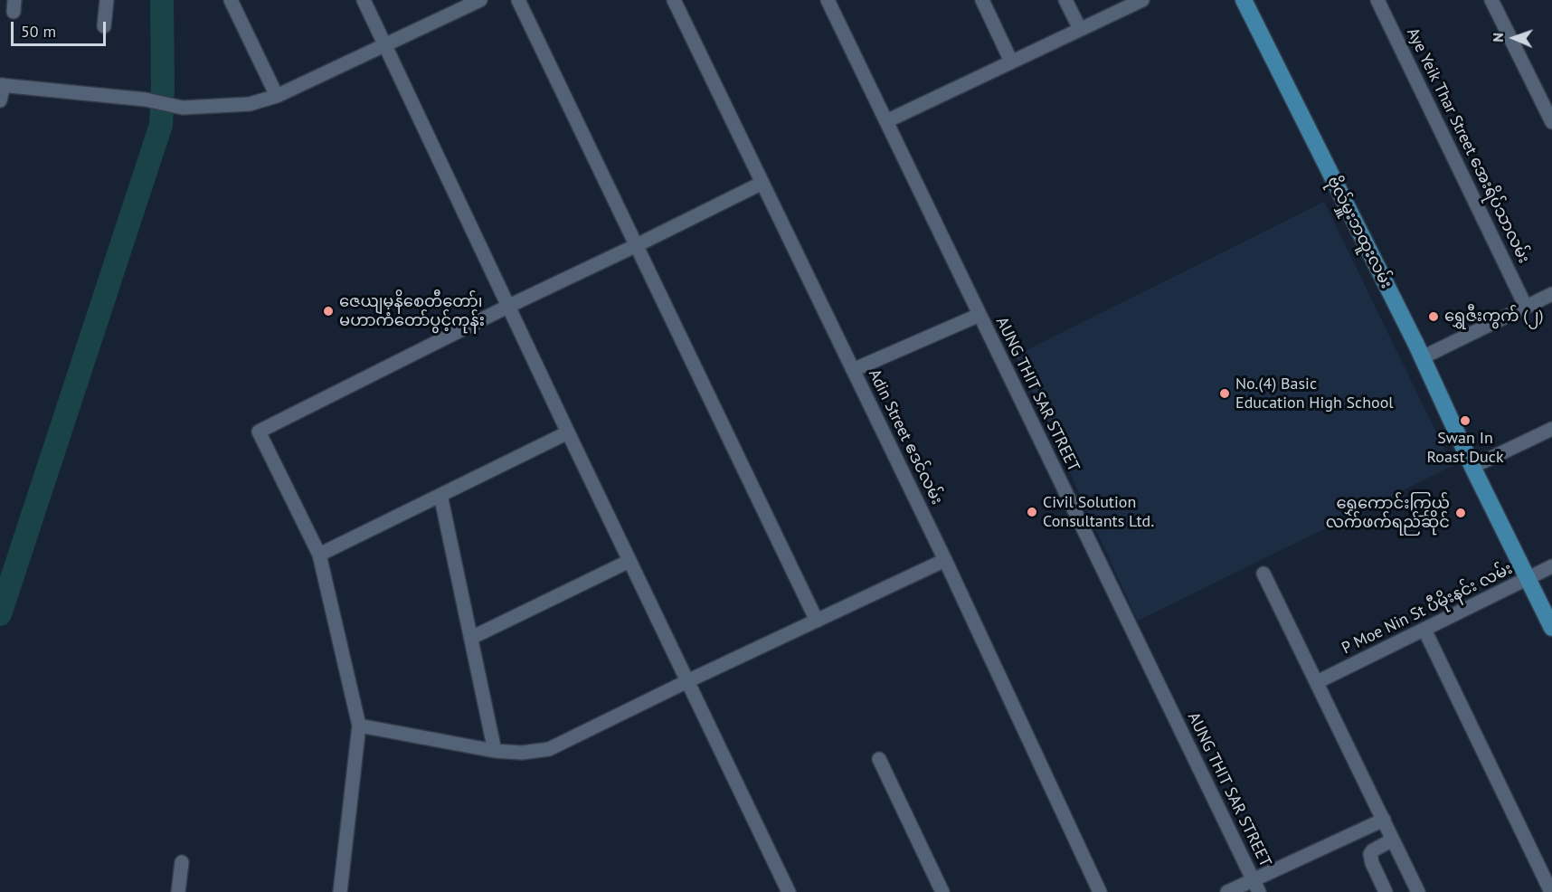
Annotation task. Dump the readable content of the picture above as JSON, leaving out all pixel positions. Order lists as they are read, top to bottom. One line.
{"streets":{"main road":["ဗိုလ်မှူးဘထူးလမ်း"],"street":["Aye Yeik Thar Street အေးရိပ်သာလမ်း","AUNG THIT SAR STREET","Adin Street ဧဒင်လမ်း","P Moe Nin St ပီမိုးနင်း လမ်း"]},"crossings":[["ဗိုလ်မှူးဘထူးလမ်း","P Moe Nin St ပီမိုးနင်း လမ်း"]],"places":["ဇေယျမုနိစေတီတော်၊ မဟာကံတော်ပွင့်ကုန်း","ရွှေဇီးကွက် (၂)","No.(4) Basic Education High School","Swan In Roast Duck","Civil Solution Consultants Ltd.","ရွှေကောင်းကြွယ် လက်ဖက်ရည်ဆိုင်"],"scale_bar":"50 m","north":"left"}
